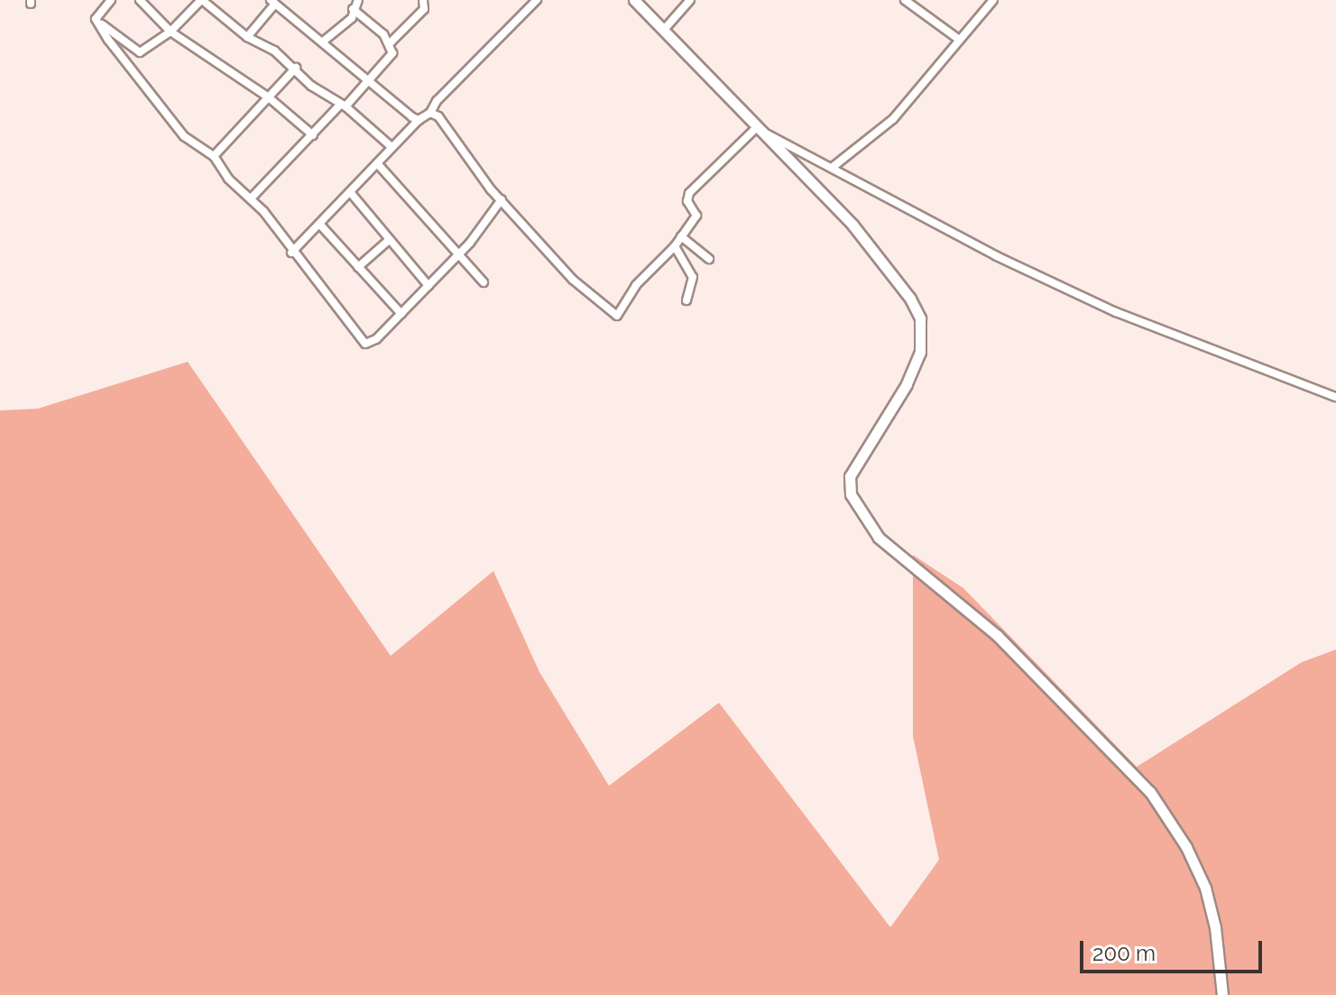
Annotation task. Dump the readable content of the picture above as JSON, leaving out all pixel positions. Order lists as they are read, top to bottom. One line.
{"scale_bar":"200 m"}
